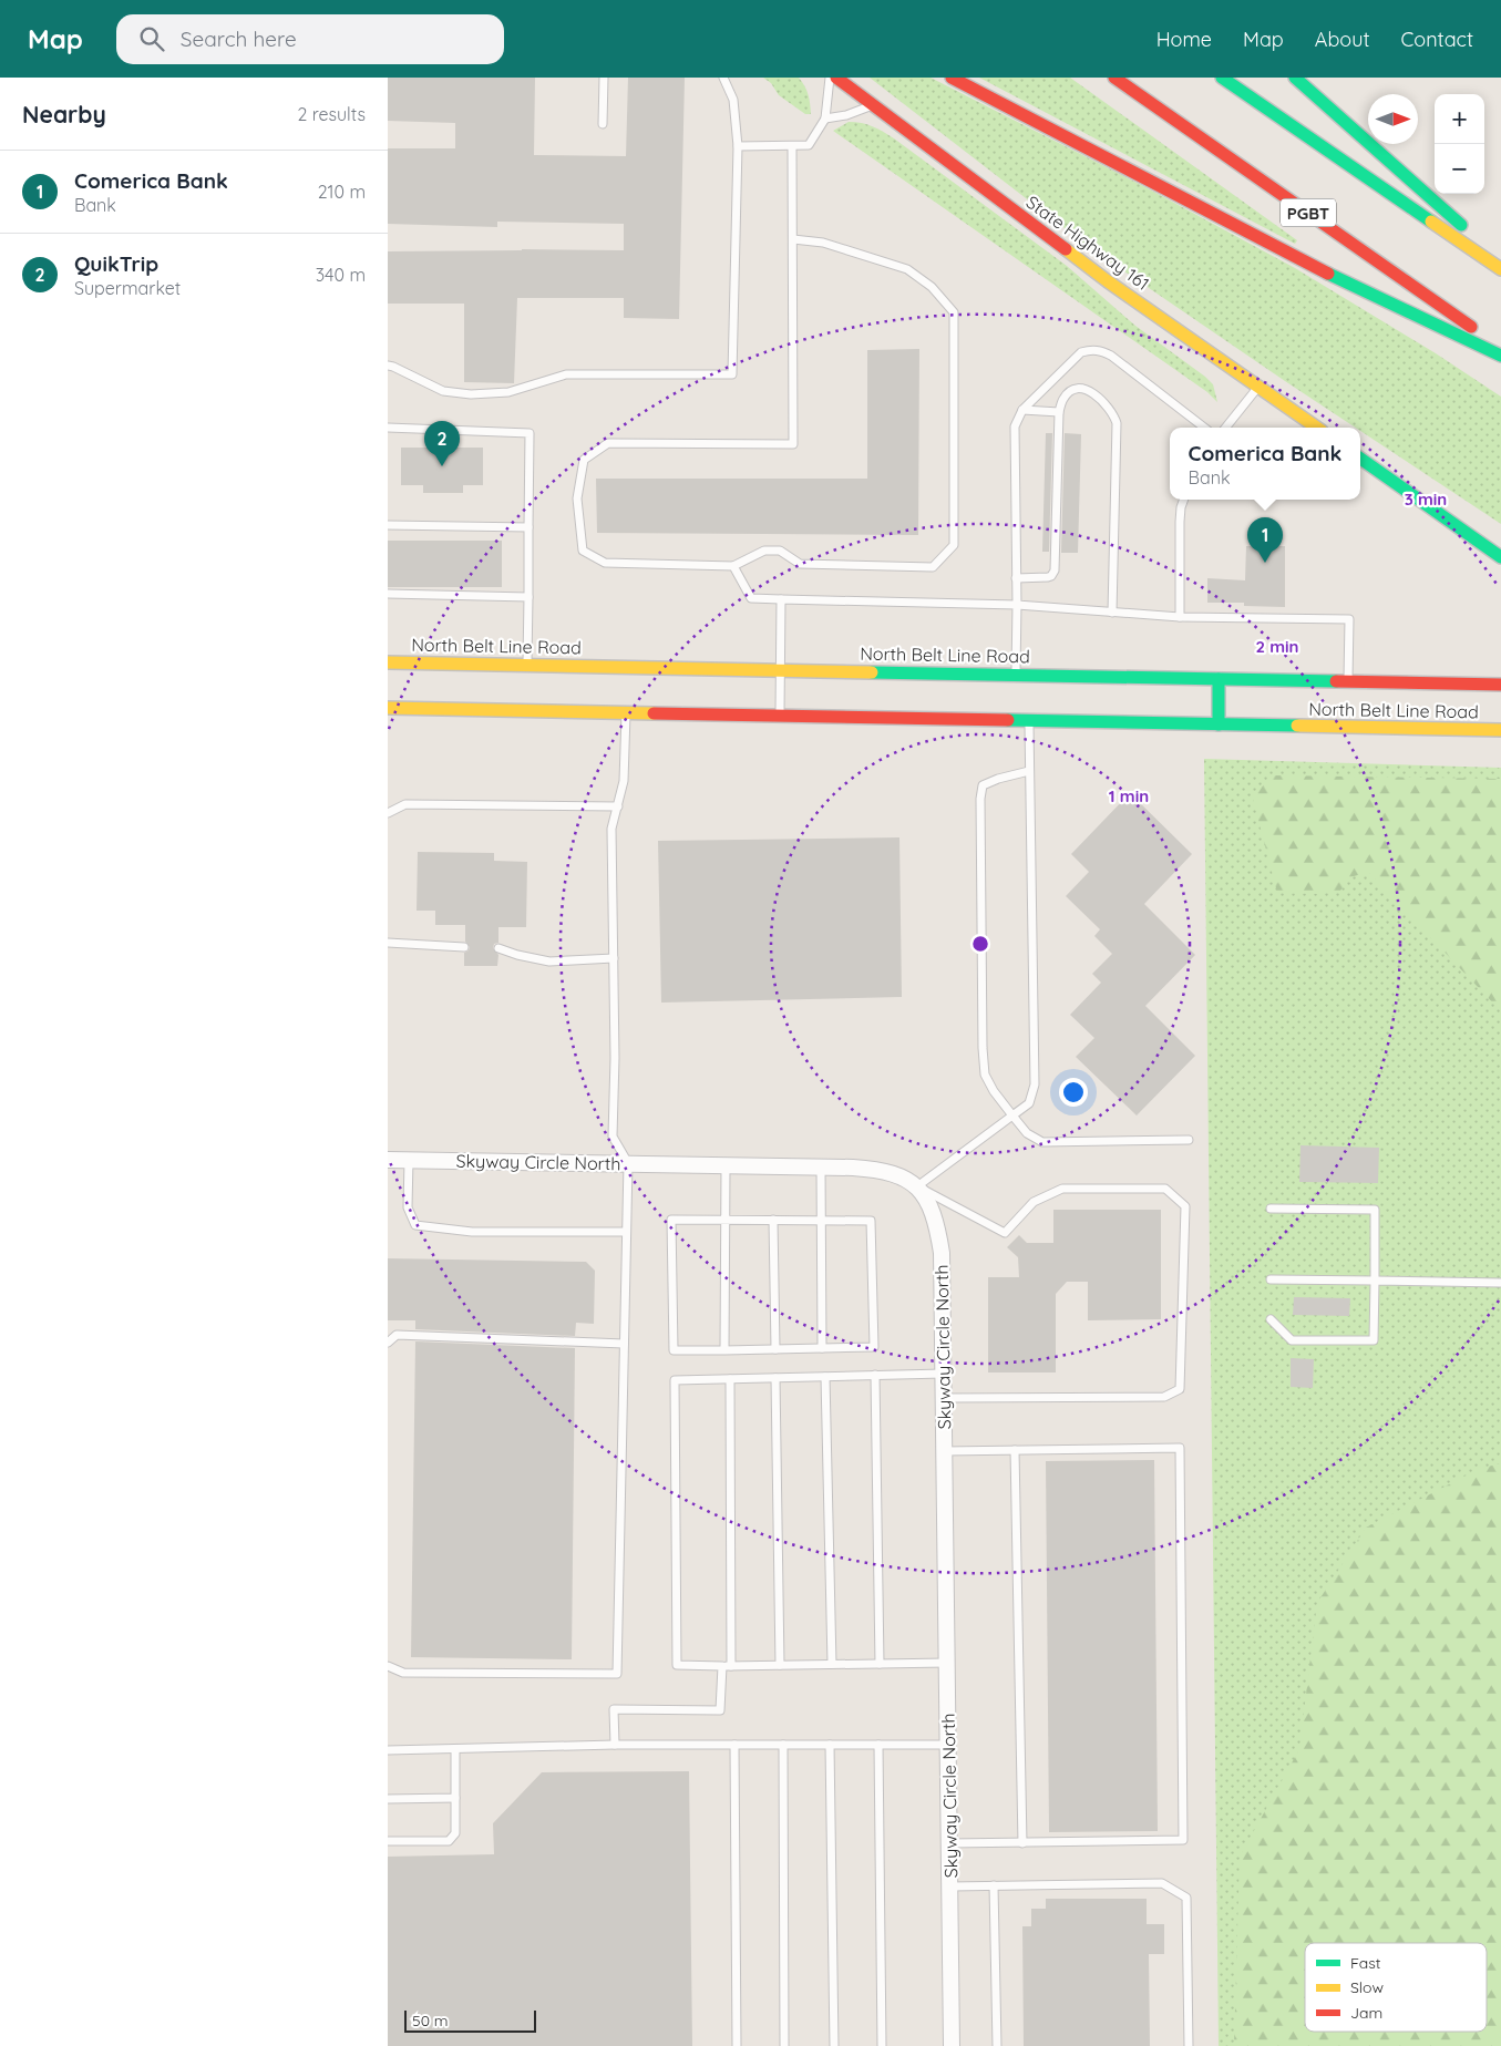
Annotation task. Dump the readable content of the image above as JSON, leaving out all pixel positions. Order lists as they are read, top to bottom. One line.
{"streets":{"main road":["PGBT","State Highway 161","North Belt Line Road"],"street":["Skyway Circle North"]},"legend":["Fast","Slow","Jam"],"scale_bar":"50 m","north":"right","page":{"header":"Map","search":"Search here","nav":["Home","Map","About","Contact"],"heading":["Nearby","2 results"],"map_buttons":["+","−"],"list":[{"mark":"1","name":"Comerica Bank","note":"Bank","value":"210 m"},{"mark":"2","name":"QuikTrip","note":"Supermarket","value":"340 m"}],"pins":["2","1"],"popup":["Comerica Bank","Bank"],"scale":"50 m"},"rings":["3 min","2 min","1 min"]}
